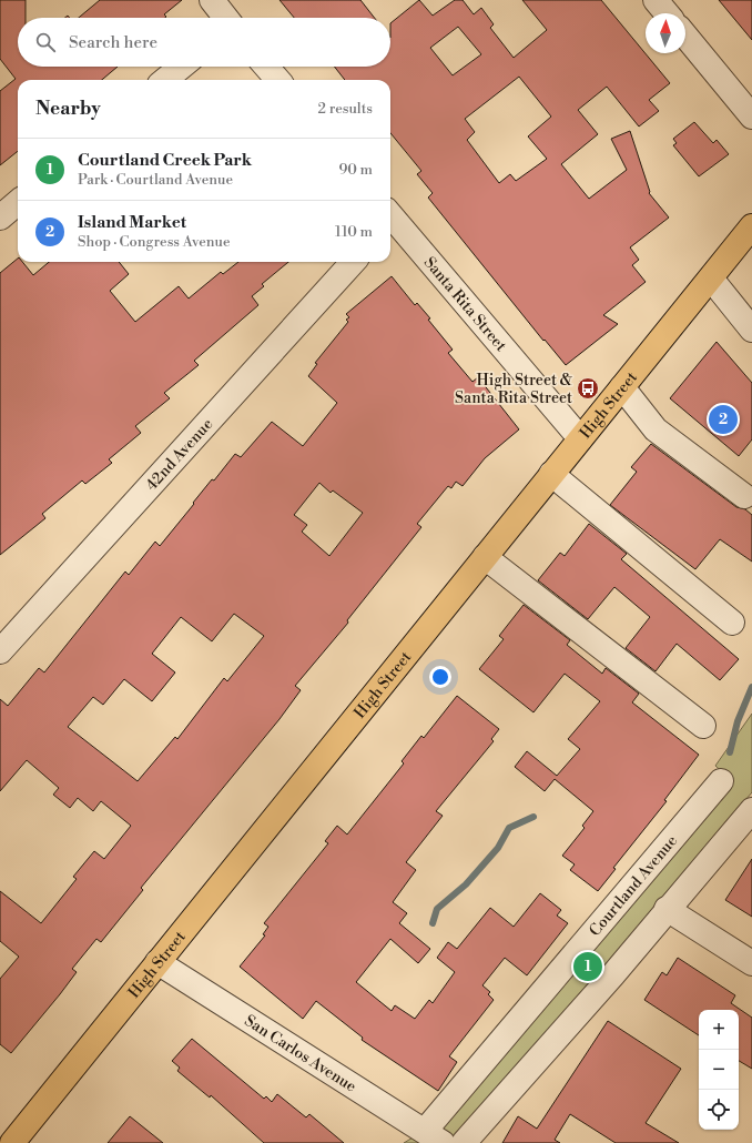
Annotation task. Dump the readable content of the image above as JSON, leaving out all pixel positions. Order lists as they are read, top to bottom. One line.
{"streets":{"main road":["High Street"],"street":["Santa Rita Street","42nd Avenue","Courtland Avenue","San Carlos Avenue"]},"crossings":[["Santa Rita Street","High Street"],["High Street","San Carlos Avenue"],["Courtland Avenue","San Carlos Avenue"]],"places":{"bus stop":["High Street & Santa Rita Street"]},"north":"top","page":{"search":"Search here","heading":["Nearby","2 results"],"list":[{"mark":"1","name":"Courtland Creek Park","note":"Park · Courtland Avenue","value":"90 m"},{"mark":"2","name":"Island Market","note":"Shop · Congress Avenue","value":"110 m"}],"pins":["2","1"],"map_buttons":["+","−"]}}
